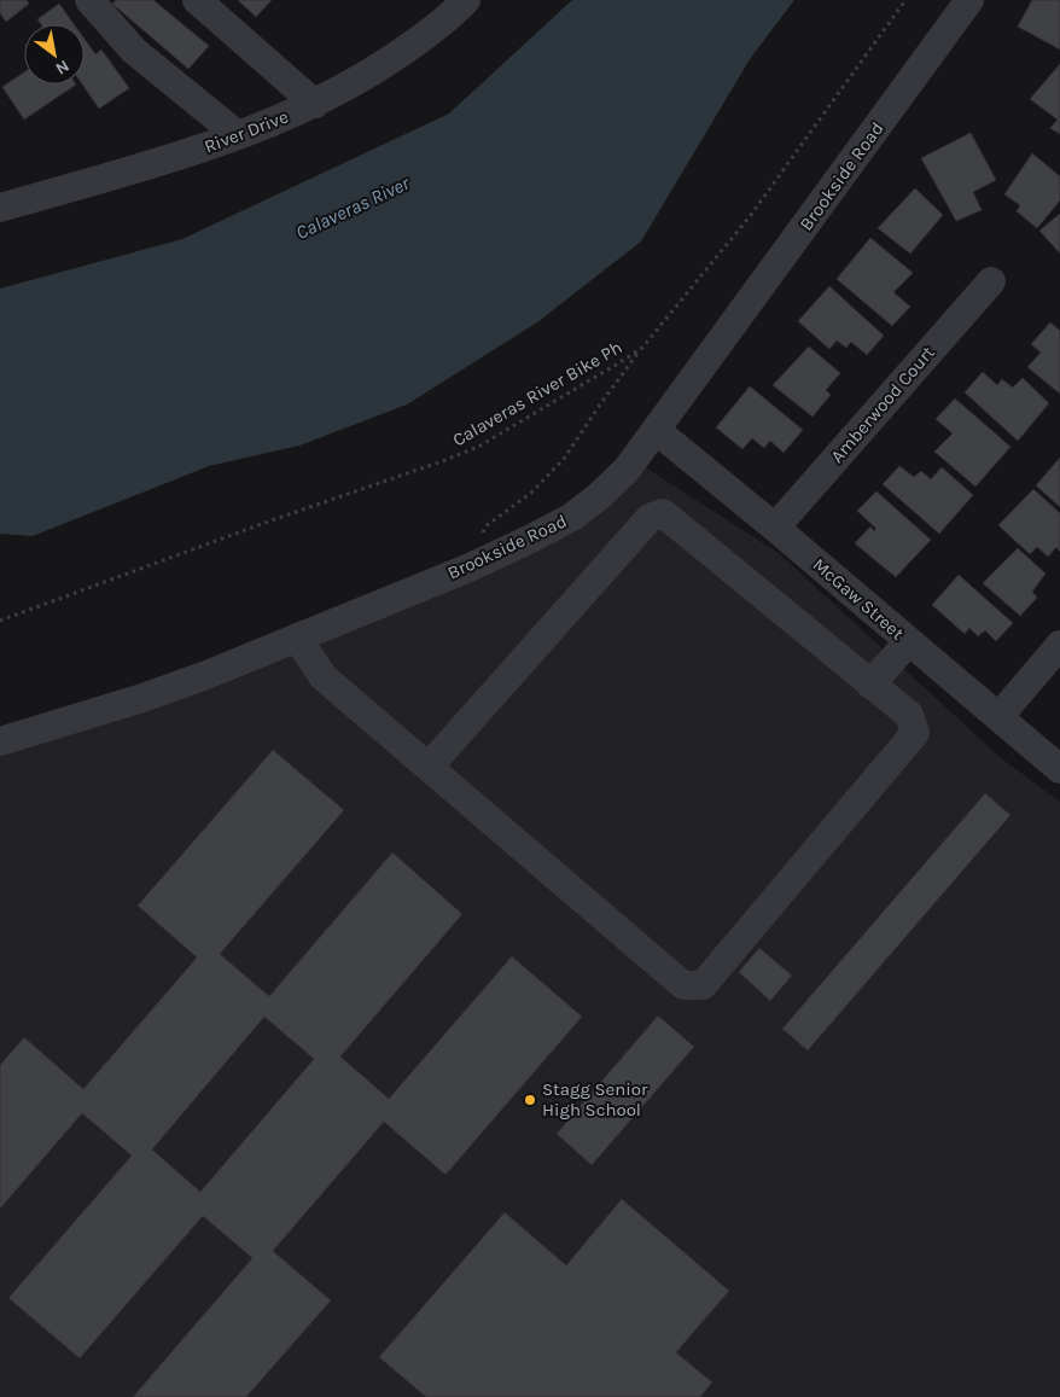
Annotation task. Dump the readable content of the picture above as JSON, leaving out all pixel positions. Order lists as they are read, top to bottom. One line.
{"streets":{"street":["River Drive","Brookside Road","Amberwood Court","McGaw Street"],"path":["Calaveras River Bike Ph"]},"crossings":[["Brookside Road","McGaw Street"],["Amberwood Court","McGaw Street"]],"water":["Calaveras River"],"places":["Stagg Senior High School"],"north":"bottom right"}
